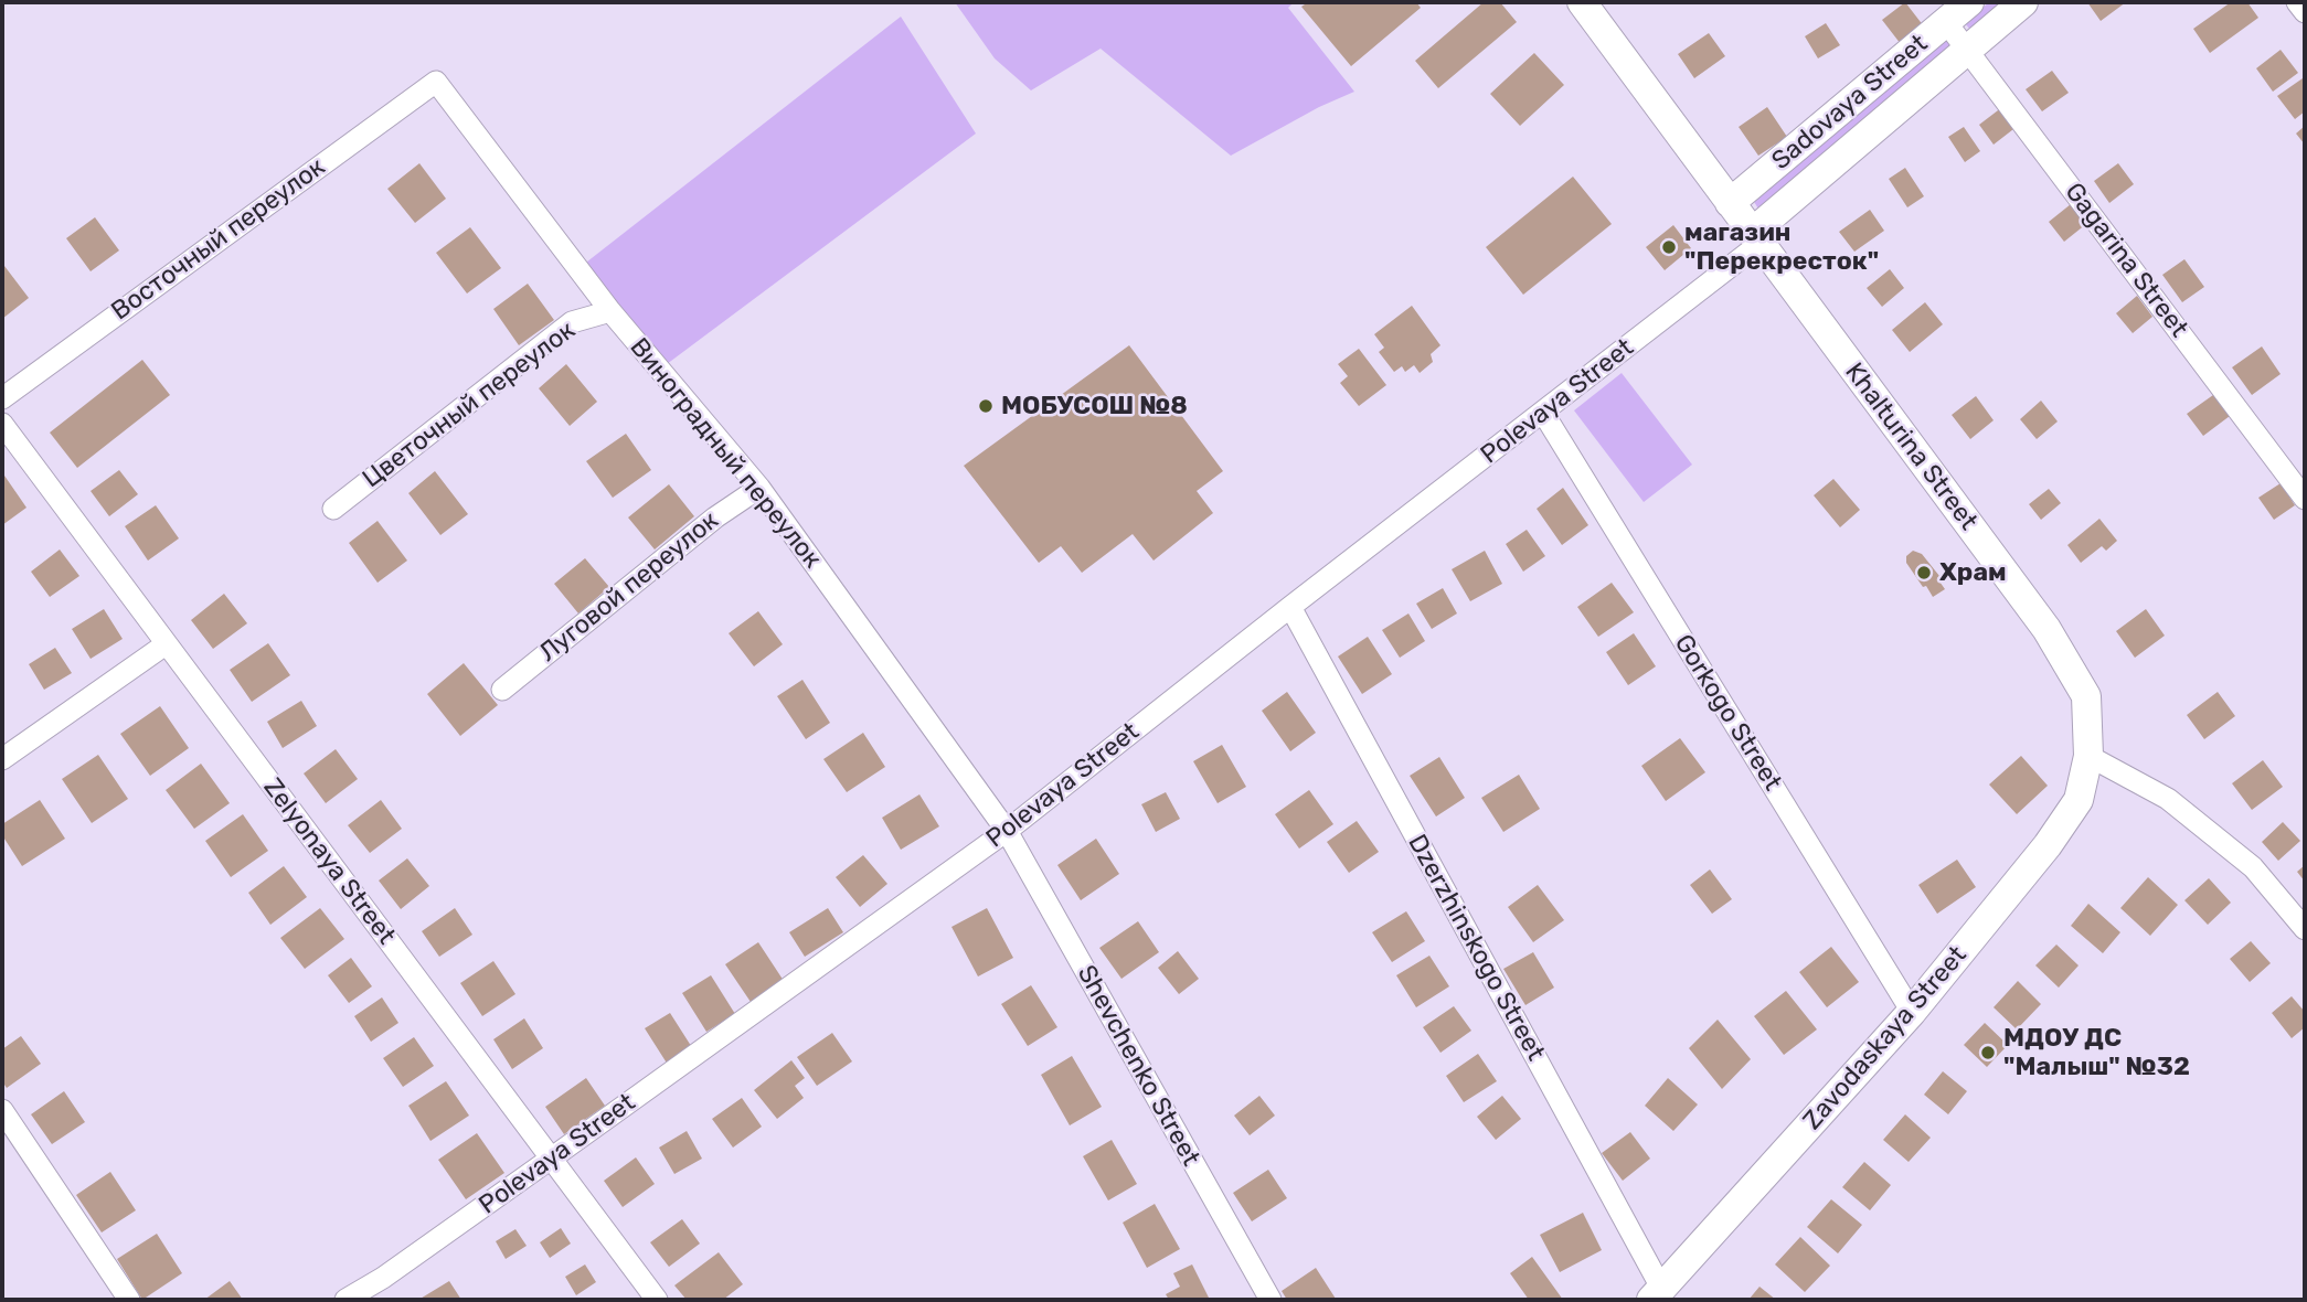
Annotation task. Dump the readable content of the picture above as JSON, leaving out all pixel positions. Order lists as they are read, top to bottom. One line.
{"streets":{"main road":["Sadovaya Street","Khalturina Street","Zavodaskaya Street"],"street":["Восточный переулок","Gagarina Street","Polevaya Street","Цветочный переулок","Виноградный переулок","Луговой переулок","Gorkogo Street","Zelyonaya Street","Dzerzhinskogo Street","Shevchenko Street"]},"crossings":[["Sadovaya Street","Gagarina Street"],["Sadovaya Street","Khalturina Street"],["Восточный переулок","Виноградный переулок"],["Polevaya Street","Khalturina Street"],["Polevaya Street","Виноградный переулок"],["Polevaya Street","Gorkogo Street"],["Polevaya Street","Zelyonaya Street"],["Polevaya Street","Dzerzhinskogo Street"],["Polevaya Street","Shevchenko Street"],["Цветочный переулок","Виноградный переулок"],["Khalturina Street","Zavodaskaya Street"],["Виноградный переулок","Луговой переулок"],["Виноградный переулок","Shevchenko Street"],["Gorkogo Street","Zavodaskaya Street"],["Dzerzhinskogo Street","Zavodaskaya Street"]],"places":["магазин \"Перекресток\"","МОБУСОШ №8","Храм","МДОУ ДС \"Малыш\" №32"]}
